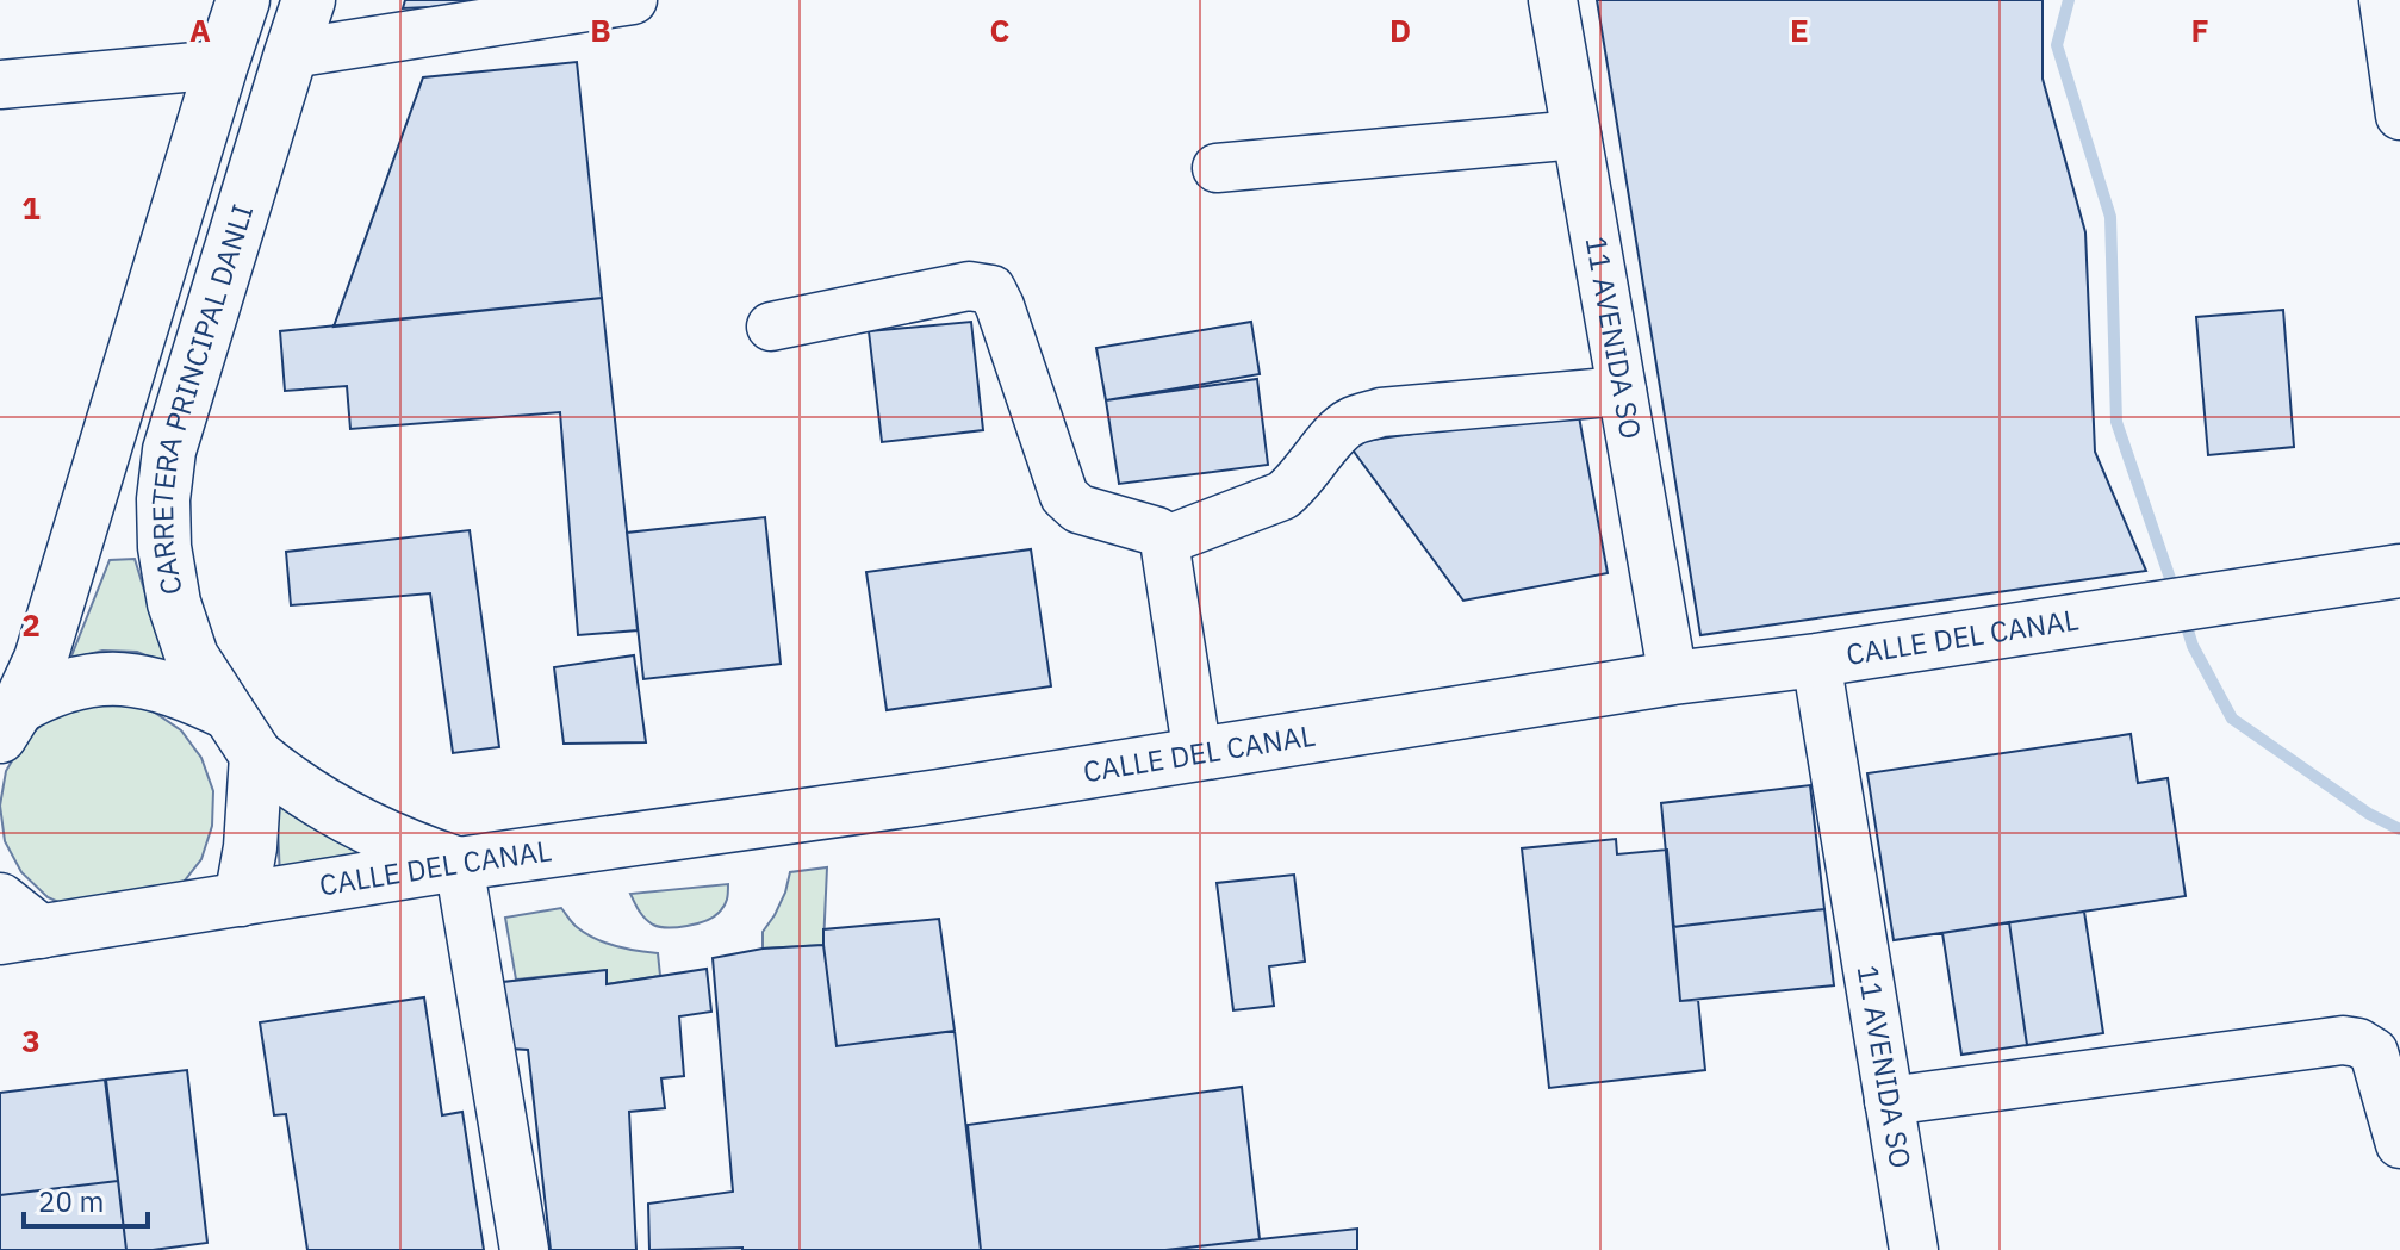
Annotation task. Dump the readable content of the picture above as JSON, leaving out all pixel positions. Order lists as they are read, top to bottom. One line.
{"streets":{"main road":["CARRETERA PRINCIPAL DANLI","CALLE DEL CANAL"],"street":["11 AVENIDA SO"]},"crossings":[["11 AVENIDA SO","CALLE DEL CANAL"],["CARRETERA PRINCIPAL DANLI","CALLE DEL CANAL"]],"scale_bar":"20 m","grid":{"columns":["A","B","C","D","E","F"],"rows":["1","2","3"]}}
